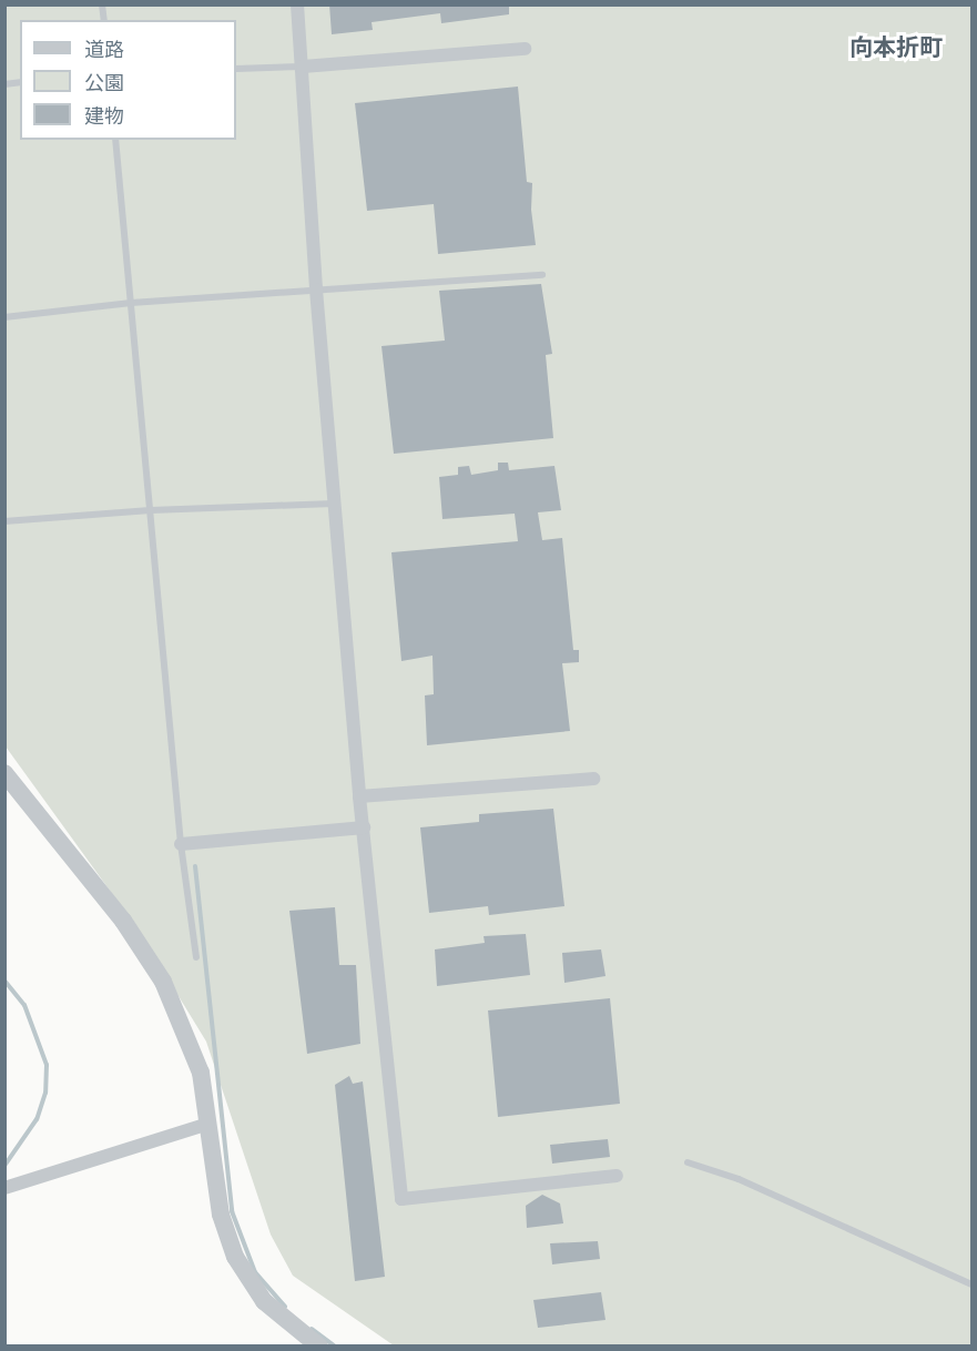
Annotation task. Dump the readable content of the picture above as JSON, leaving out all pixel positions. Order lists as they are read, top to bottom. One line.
{"districts":["向本折町"],"legend":["道路","公園","建物"]}
